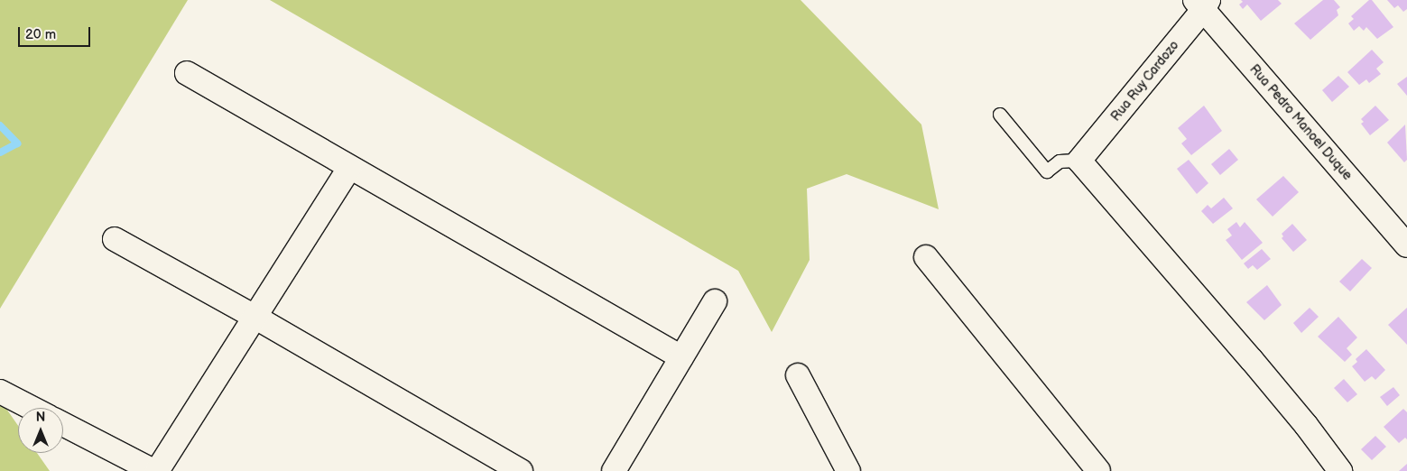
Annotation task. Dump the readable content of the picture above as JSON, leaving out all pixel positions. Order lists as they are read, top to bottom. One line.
{"streets":{"street":["Rua Ruy Cardozo","Rua Pedro Manoel Duque"]},"crossings":[["Rua Ruy Cardozo","Rua Pedro Manoel Duque"]],"scale_bar":"20 m","north":"top"}
